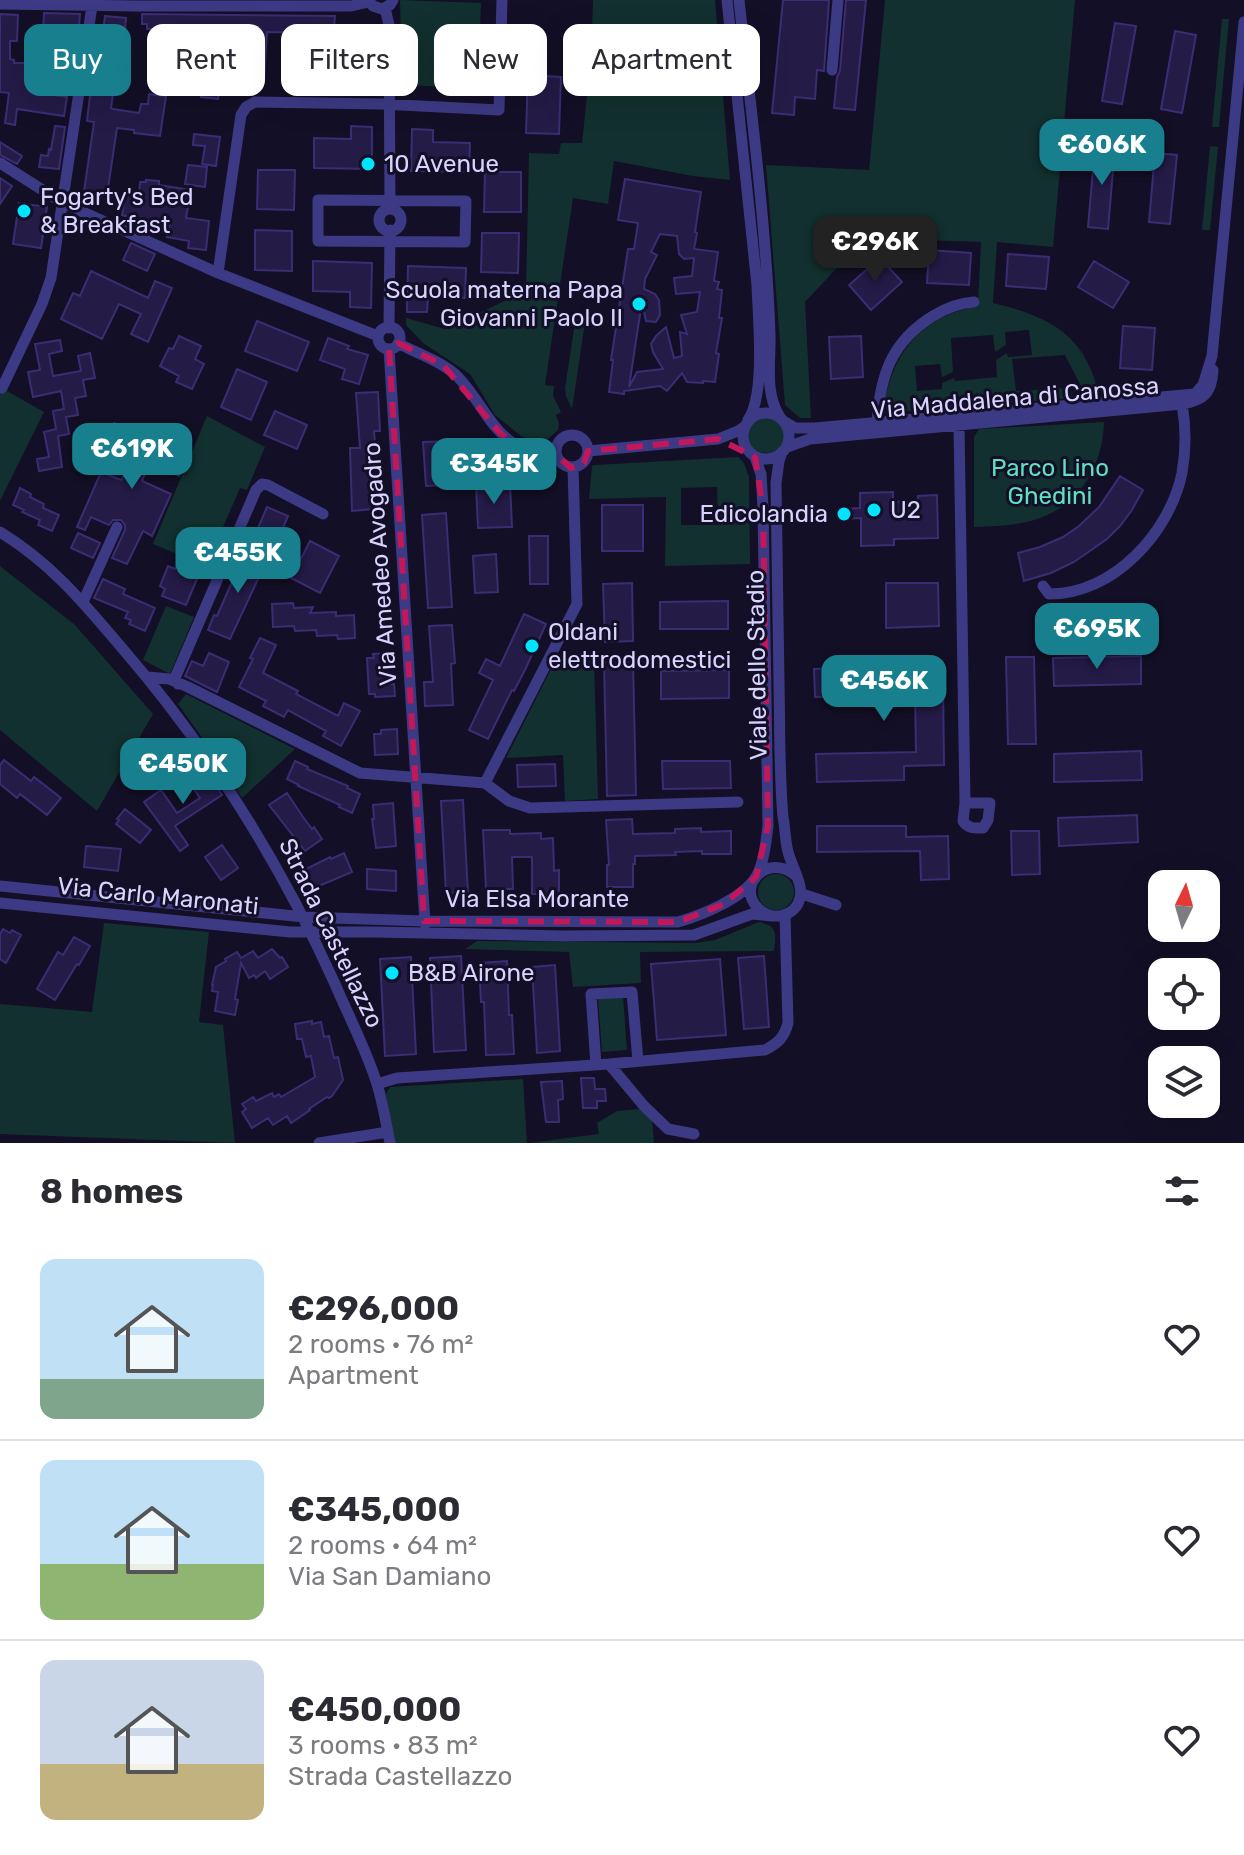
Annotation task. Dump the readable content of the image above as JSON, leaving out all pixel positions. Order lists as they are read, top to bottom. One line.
{"streets":{"street":["Via Maddalena di Canossa","Via Amedeo Avogadro","Viale dello Stadio","Via Carlo Maronati","Via Elsa Morante","Strada Castellazzo"]},"crossings":[["Via Maddalena di Canossa","Viale dello Stadio"],["Via Amedeo Avogadro","Via Elsa Morante"],["Viale dello Stadio","Via Elsa Morante"],["Via Carlo Maronati","Via Elsa Morante"],["Via Carlo Maronati","Strada Castellazzo"],["Via Elsa Morante","Strada Castellazzo"]],"parks":["Parco Lino Ghedini"],"places":["10 Avenue","Fogarty's Bed & Breakfast","Scuola materna Papa Giovanni Paolo II","U2","Edicolandia","Oldani elettrodomestici","B&B Airone"],"north":"top","page":{"chip":["Buy","Rent","Filters","New","Apartment"],"price":["€606K","€296K","€619K","€345K","€455K","€695K","€456K","€450K"],"heading":"8 homes","list":[{"name":"€296,000","note":"2 rooms · 76 m² · Apartment"},{"name":"€345,000","note":"2 rooms · 64 m² · Via San Damiano"},{"name":"€450,000","note":"3 rooms · 83 m² · Strada Castellazzo"}]}}
